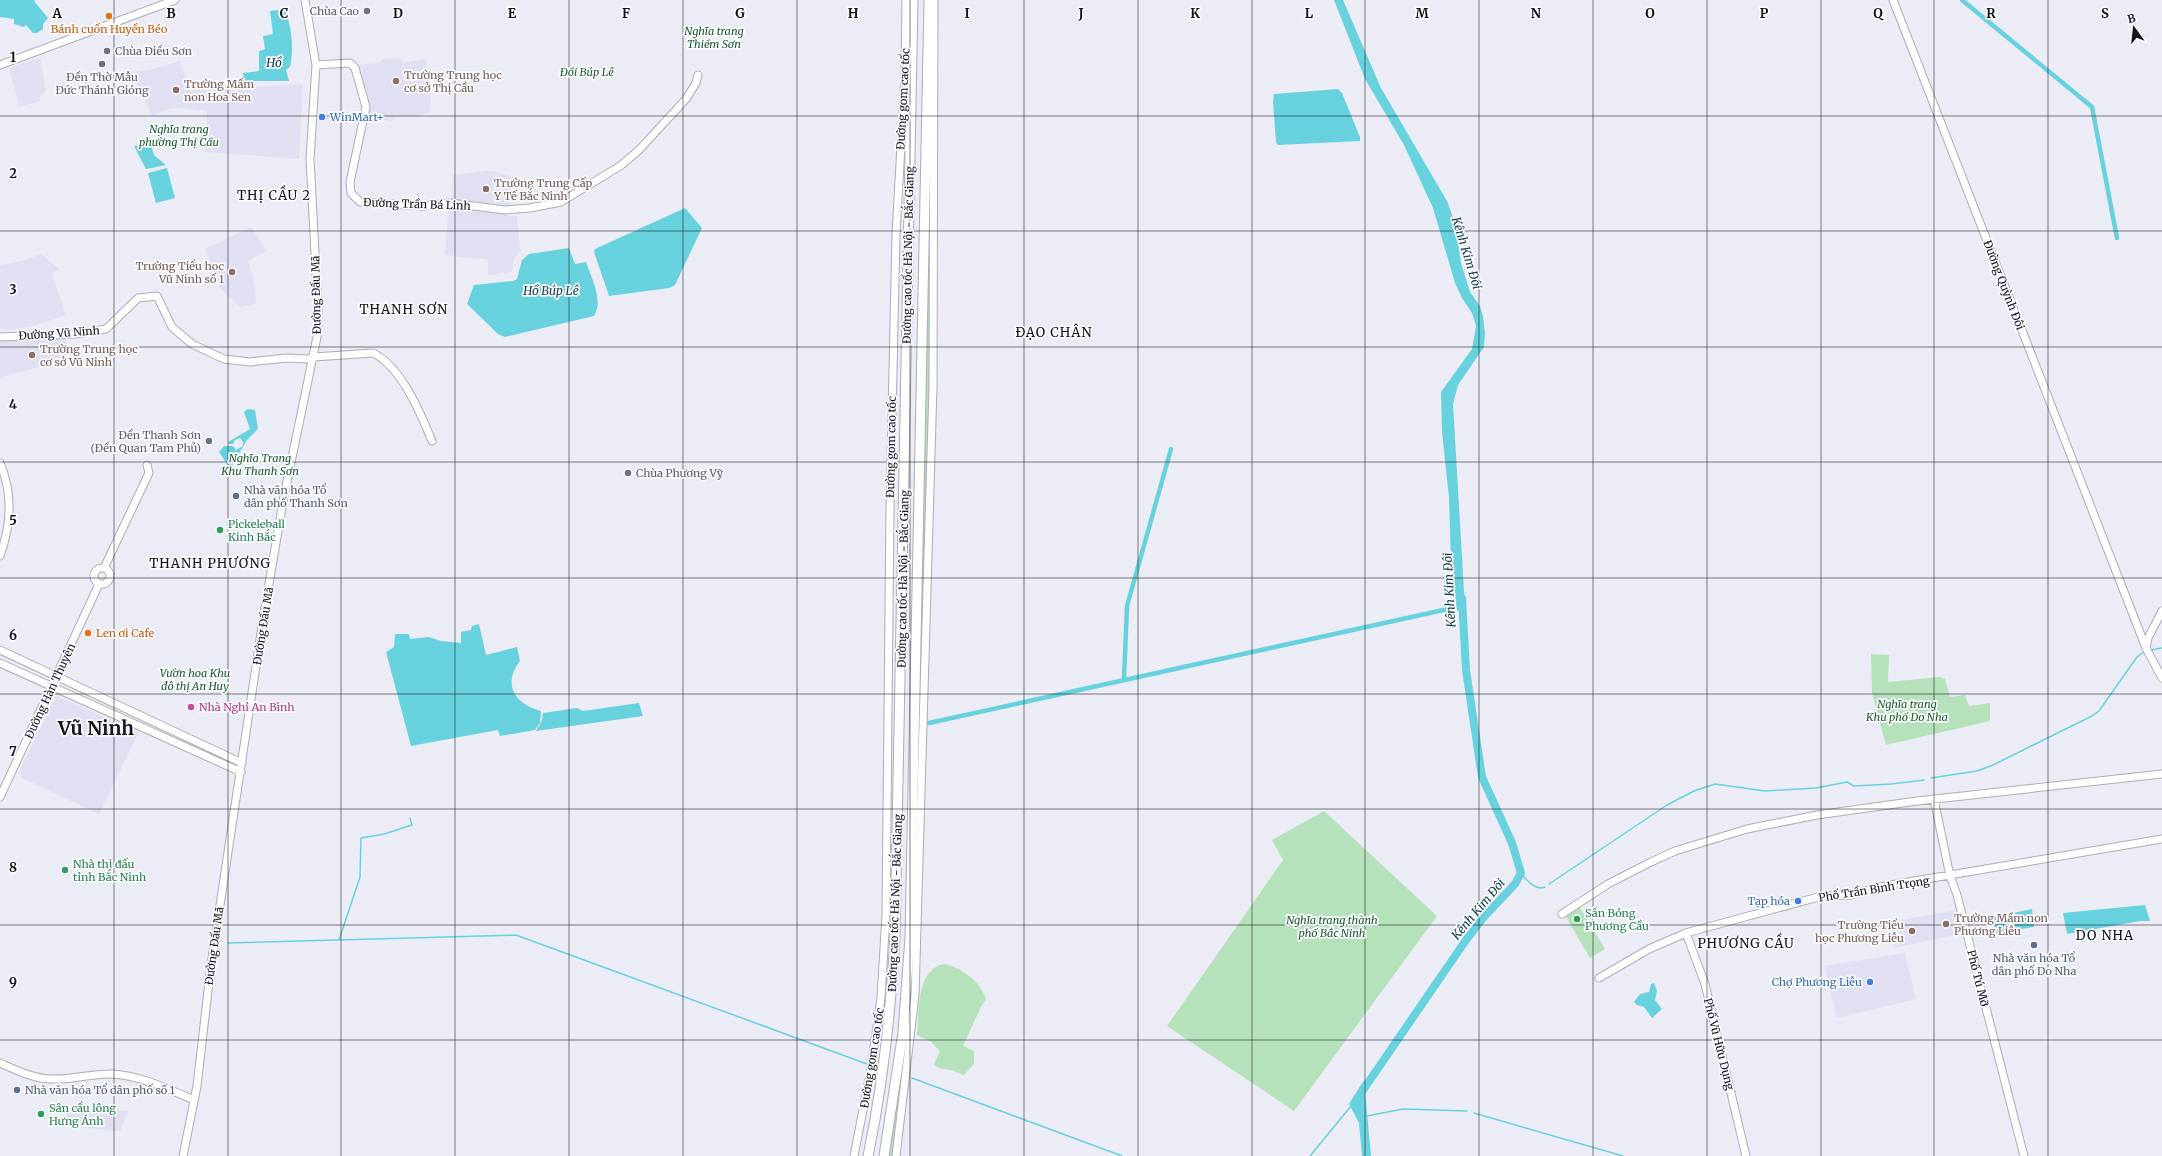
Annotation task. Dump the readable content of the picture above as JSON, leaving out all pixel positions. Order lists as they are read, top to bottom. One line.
{"streets":{"highway":["Đường cao tốc Hà Nội - Bắc Giang"],"main road":["Đường gom cao tốc","Đường Trần Bá Linh","Đường Quỳnh Đôi","Đường Đấu Mã","Đường Vũ Ninh","Đường Hàn Thuyên","Phố Trần Bình Trọng","Phố Tú Mỡ","Phố Vũ Hữu Dụng"]},"crossings":[["Đường Trần Bá Linh","Đường Đấu Mã"],["Đường Đấu Mã","Đường Vũ Ninh"],["Phố Trần Bình Trọng","Phố Tú Mỡ"],["Phố Trần Bình Trọng","Phố Vũ Hữu Dụng"]],"districts":["THỊ CẦU 2","THANH SƠN","ĐẠO CHÂN","THANH PHƯƠNG","Vũ Ninh","DO NHA","PHƯƠNG CẦU"],"water":["Hồ","Kênh Kim Đôi","Hồ Búp Lê"],"parks":["Nghĩa trang Thiềm Sơn","Đồi Búp Lê","Nghĩa trang phường Thị Cầu","Nghĩa Trang Khu Thanh Sơn","Vườn hoa Khu đô thị An Huy","Nghĩa trang Khu phố Do Nha","Nghĩa trang thành phố Bắc Ninh"],"places":["Chùa Cao","Bánh cuốn Huyền Béo","Chùa Điều Sơn","Đền Thờ Mẫu Đức Thánh Gióng","Trường Trung học cơ sở Thị Cầu","Trường Mầm non Hoa Sen","WinMart+","Trường Trung Cấp Y Tế Bắc Ninh","Trường Tiểu học Vũ Ninh số 1","Trường Trung học cơ sở Vũ Ninh","Đền Thanh Sơn (Đền Quan Tam Phủ)","Chùa Phương Vỹ","Nhà văn hóa Tổ dân phố Thanh Sơn","Pickeleball Kinh Bắc","Len ơi Cafe","Nhà Nghỉ An Bình","Nhà thi đấu tỉnh Bắc Ninh","Tạp hóa","Sân Bóng Phương Cầu","Trường Mầm non Phương Liễu","Trường Tiểu học Phương Liễu","Nhà văn hóa Tổ dân phố Do Nha","Chợ Phương Liễu","Nhà văn hóa Tổ dân phố số 1","Sân cầu lông Hưng Ánh"],"north":"top","grid":{"columns":["A","B","C","D","E","F","G","H","I","J","K","L","M","N","O","P","Q","R","S"],"rows":["1","2","3","4","5","6","7","8","9"]}}
